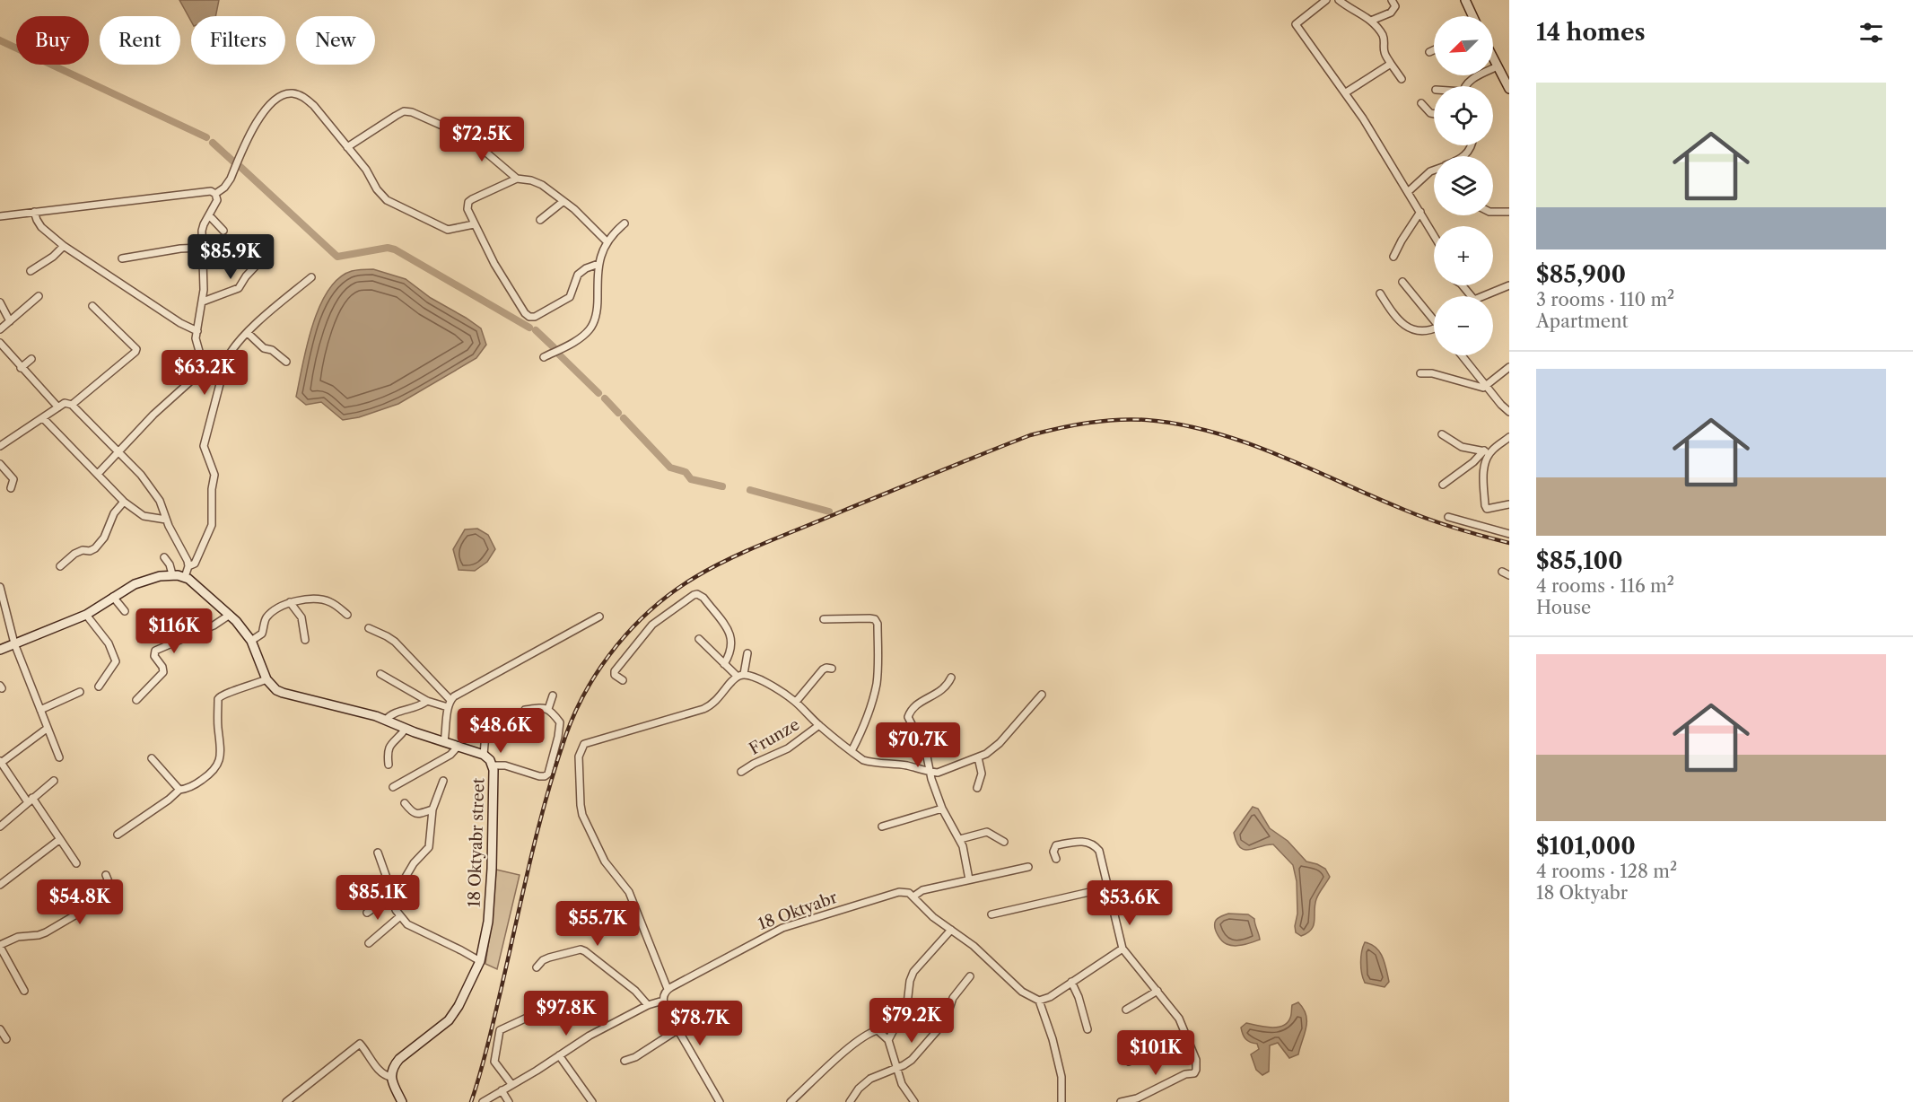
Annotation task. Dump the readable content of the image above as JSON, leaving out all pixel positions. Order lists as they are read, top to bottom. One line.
{"streets":{"street":["Frunze","18 Oktyabr street","18 Oktyabr"]},"north":"bottom left","page":{"heading":"14 homes","map_buttons":["+","−"],"chip":["Buy","Rent","Filters","New"],"list":[{"name":"$85,900","note":"3 rooms · 110 m² · Apartment"},{"name":"$85,100","note":"4 rooms · 116 m² · House"},{"name":"$101,000","note":"4 rooms · 128 m² · 18 Oktyabr"}],"price":["$72.5K","$85.9K","$63.2K","$116K","$48.6K","$70.7K","$85.1K","$54.8K","$53.6K","$55.7K","$97.8K","$79.2K","$78.7K","$101K"]}}
